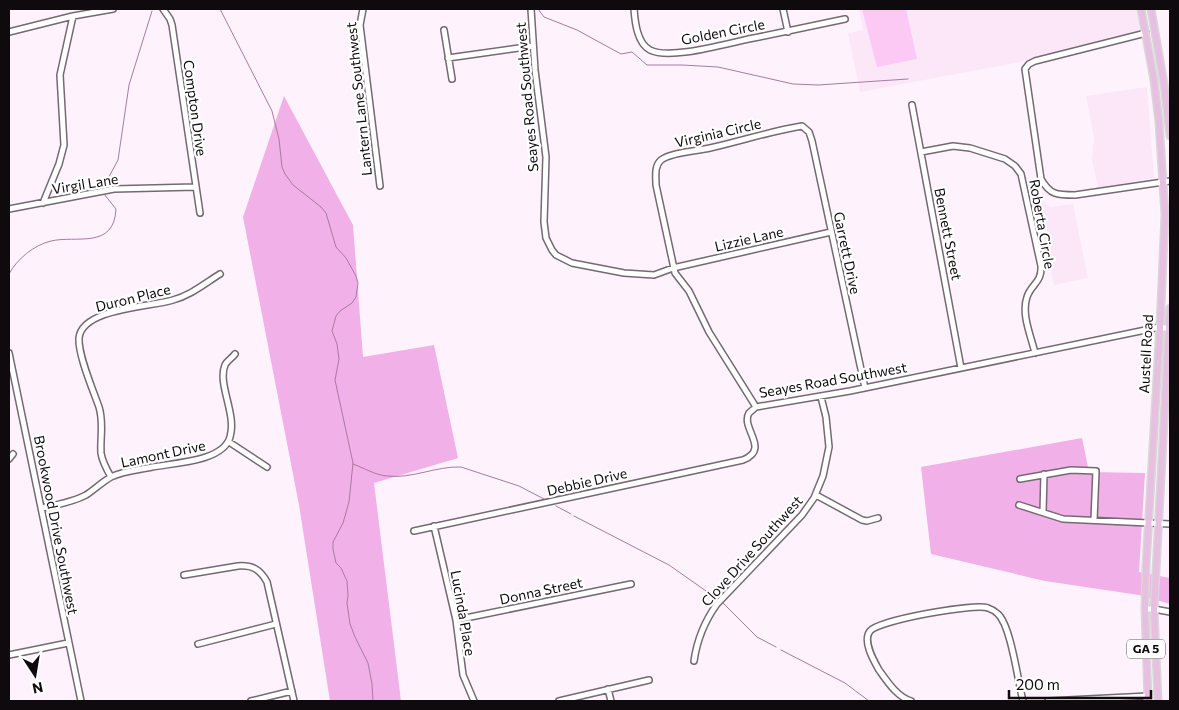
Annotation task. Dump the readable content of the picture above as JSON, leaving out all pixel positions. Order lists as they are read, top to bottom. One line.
{"streets":{"main road":["Austell Road","GA 5"],"street":["Golden Circle","Seayes Road Southwest","Lantern Lane Southwest","Compton Drive","Virginia Circle","Virgil Lane","Roberta Circle","Bennett Street","Lizzie Lane","Garrett Drive","Duron Place","Lamont Drive","Debbie Drive","Brookwood Drive Southwest","Clove Drive Southwest","Donna Street","Lucinda Place"]},"crossings":[["Seayes Road Southwest","Virginia Circle"],["Seayes Road Southwest","Roberta Circle"],["Seayes Road Southwest","Bennett Street"],["Seayes Road Southwest","Lizzie Lane"],["Seayes Road Southwest","Garrett Drive"],["Seayes Road Southwest","Austell Road"],["Seayes Road Southwest","Debbie Drive"],["Seayes Road Southwest","Clove Drive Southwest"],["Compton Drive","Virgil Lane"],["Virginia Circle","Lizzie Lane"],["Virginia Circle","Garrett Drive"],["Roberta Circle","Bennett Street"],["Lizzie Lane","Garrett Drive"],["Duron Place","Lamont Drive"],["Lamont Drive","Brookwood Drive Southwest"],["Debbie Drive","Lucinda Place"],["Donna Street","Lucinda Place"]],"scale_bar":"200 m","north":"bottom"}
